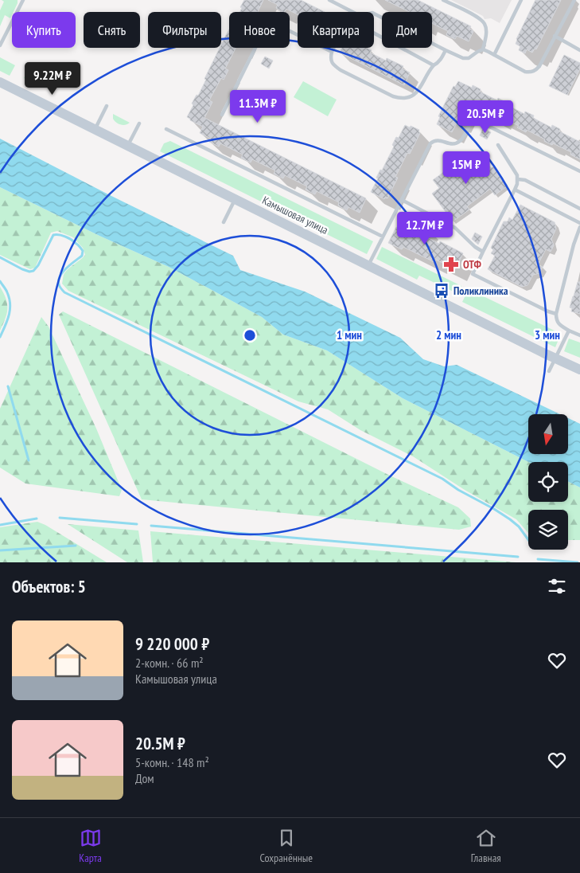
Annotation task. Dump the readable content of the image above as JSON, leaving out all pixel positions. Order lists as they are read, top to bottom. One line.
{"streets":{"street":["Камышовая улица"]},"places":{"pharmacy":["ОТФ"],"bus stop":["Поликлиника"]},"north":"bottom","page":{"chip":["Купить","Снять","Фильтры","Новое","Квартира","Дом"],"price":["9.22M ₽","11.3M ₽","20.5M ₽","15M ₽","12.7M ₽"],"heading":"Объектов: 5","list":[{"name":"9 220 000 ₽","note":"2-комн. · 66 m² · Камышовая улица"},{"name":"20.5M ₽","note":"5-комн. · 148 m² · Дом"}],"tabs":["Карта","Сохранённые","Главная"]},"rings":["1 мин","2 мин","3 мин"]}
